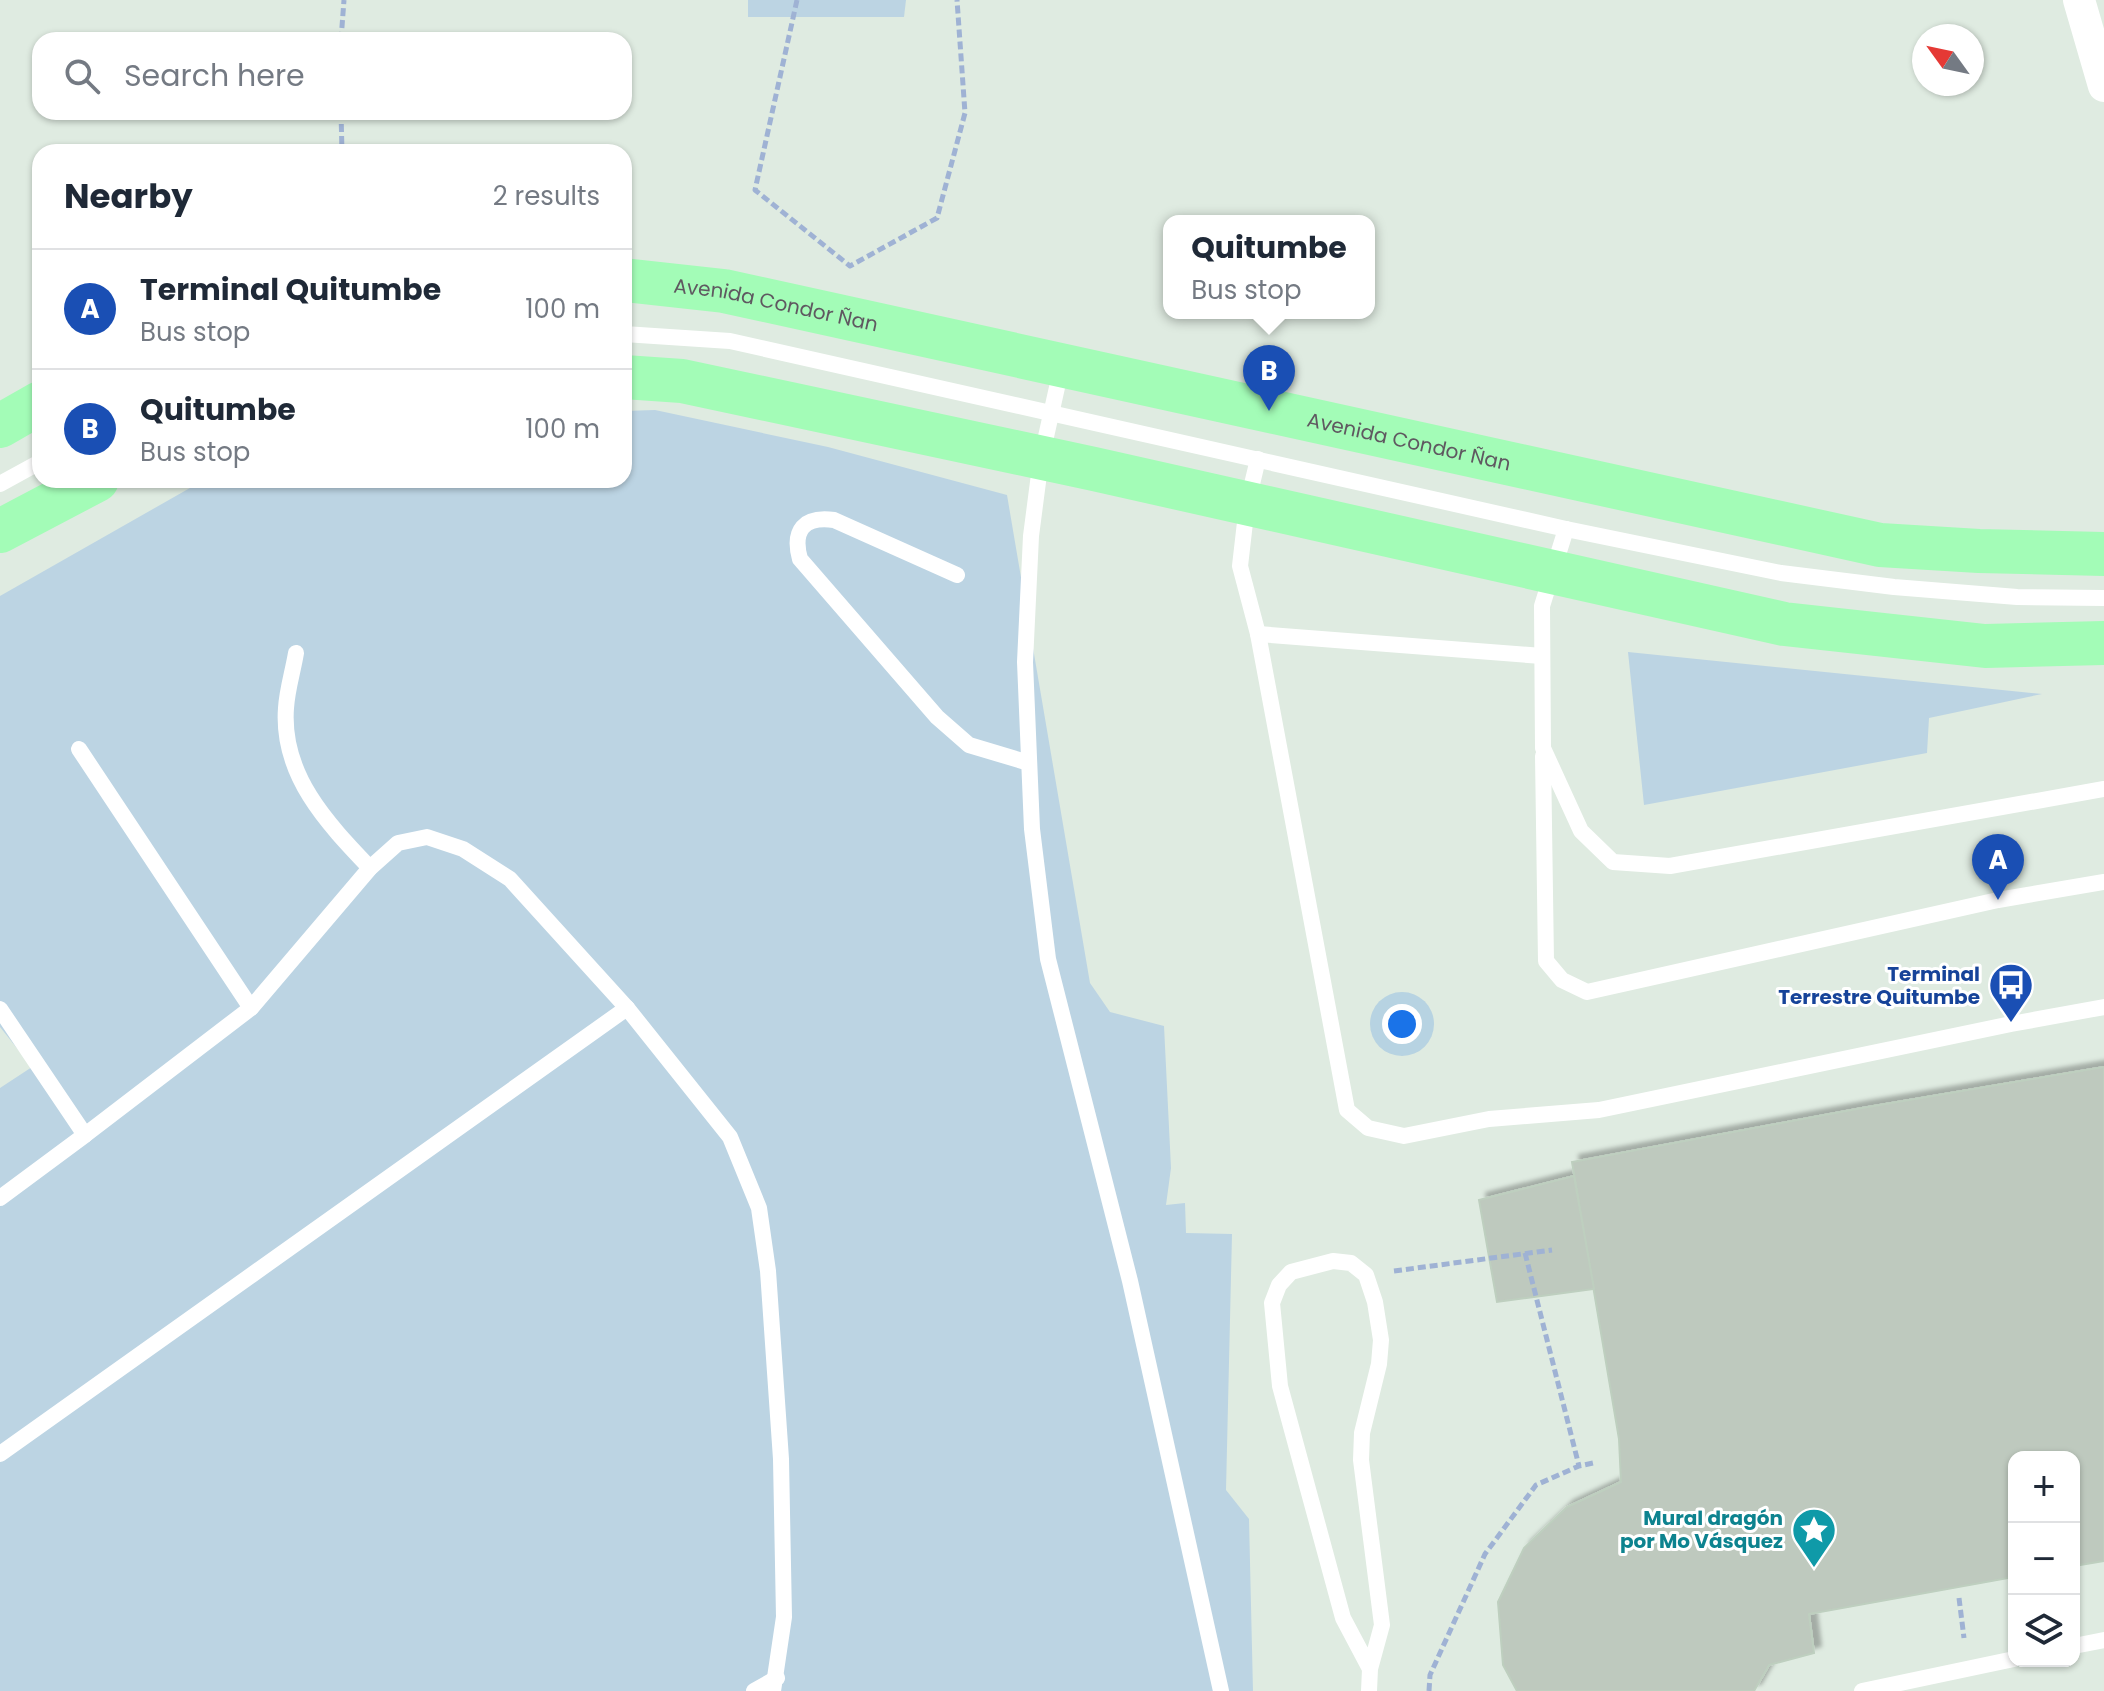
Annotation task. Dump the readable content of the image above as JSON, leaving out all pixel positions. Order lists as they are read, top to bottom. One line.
{"streets":{"main road":["Avenida Condor Ñan"]},"places":{"bus stop":["Terminal Terrestre Quitumbe"],"place":["Mural dragón por Mo Vásquez"]},"north":"top left","page":{"search":"Search here","heading":["Nearby","2 results"],"popup":["Quitumbe","Bus stop"],"list":[{"mark":"A","name":"Terminal Quitumbe","note":"Bus stop","value":"100 m"},{"mark":"B","name":"Quitumbe","note":"Bus stop","value":"100 m"}],"pins":["B","A"],"map_buttons":["+","−"]}}
